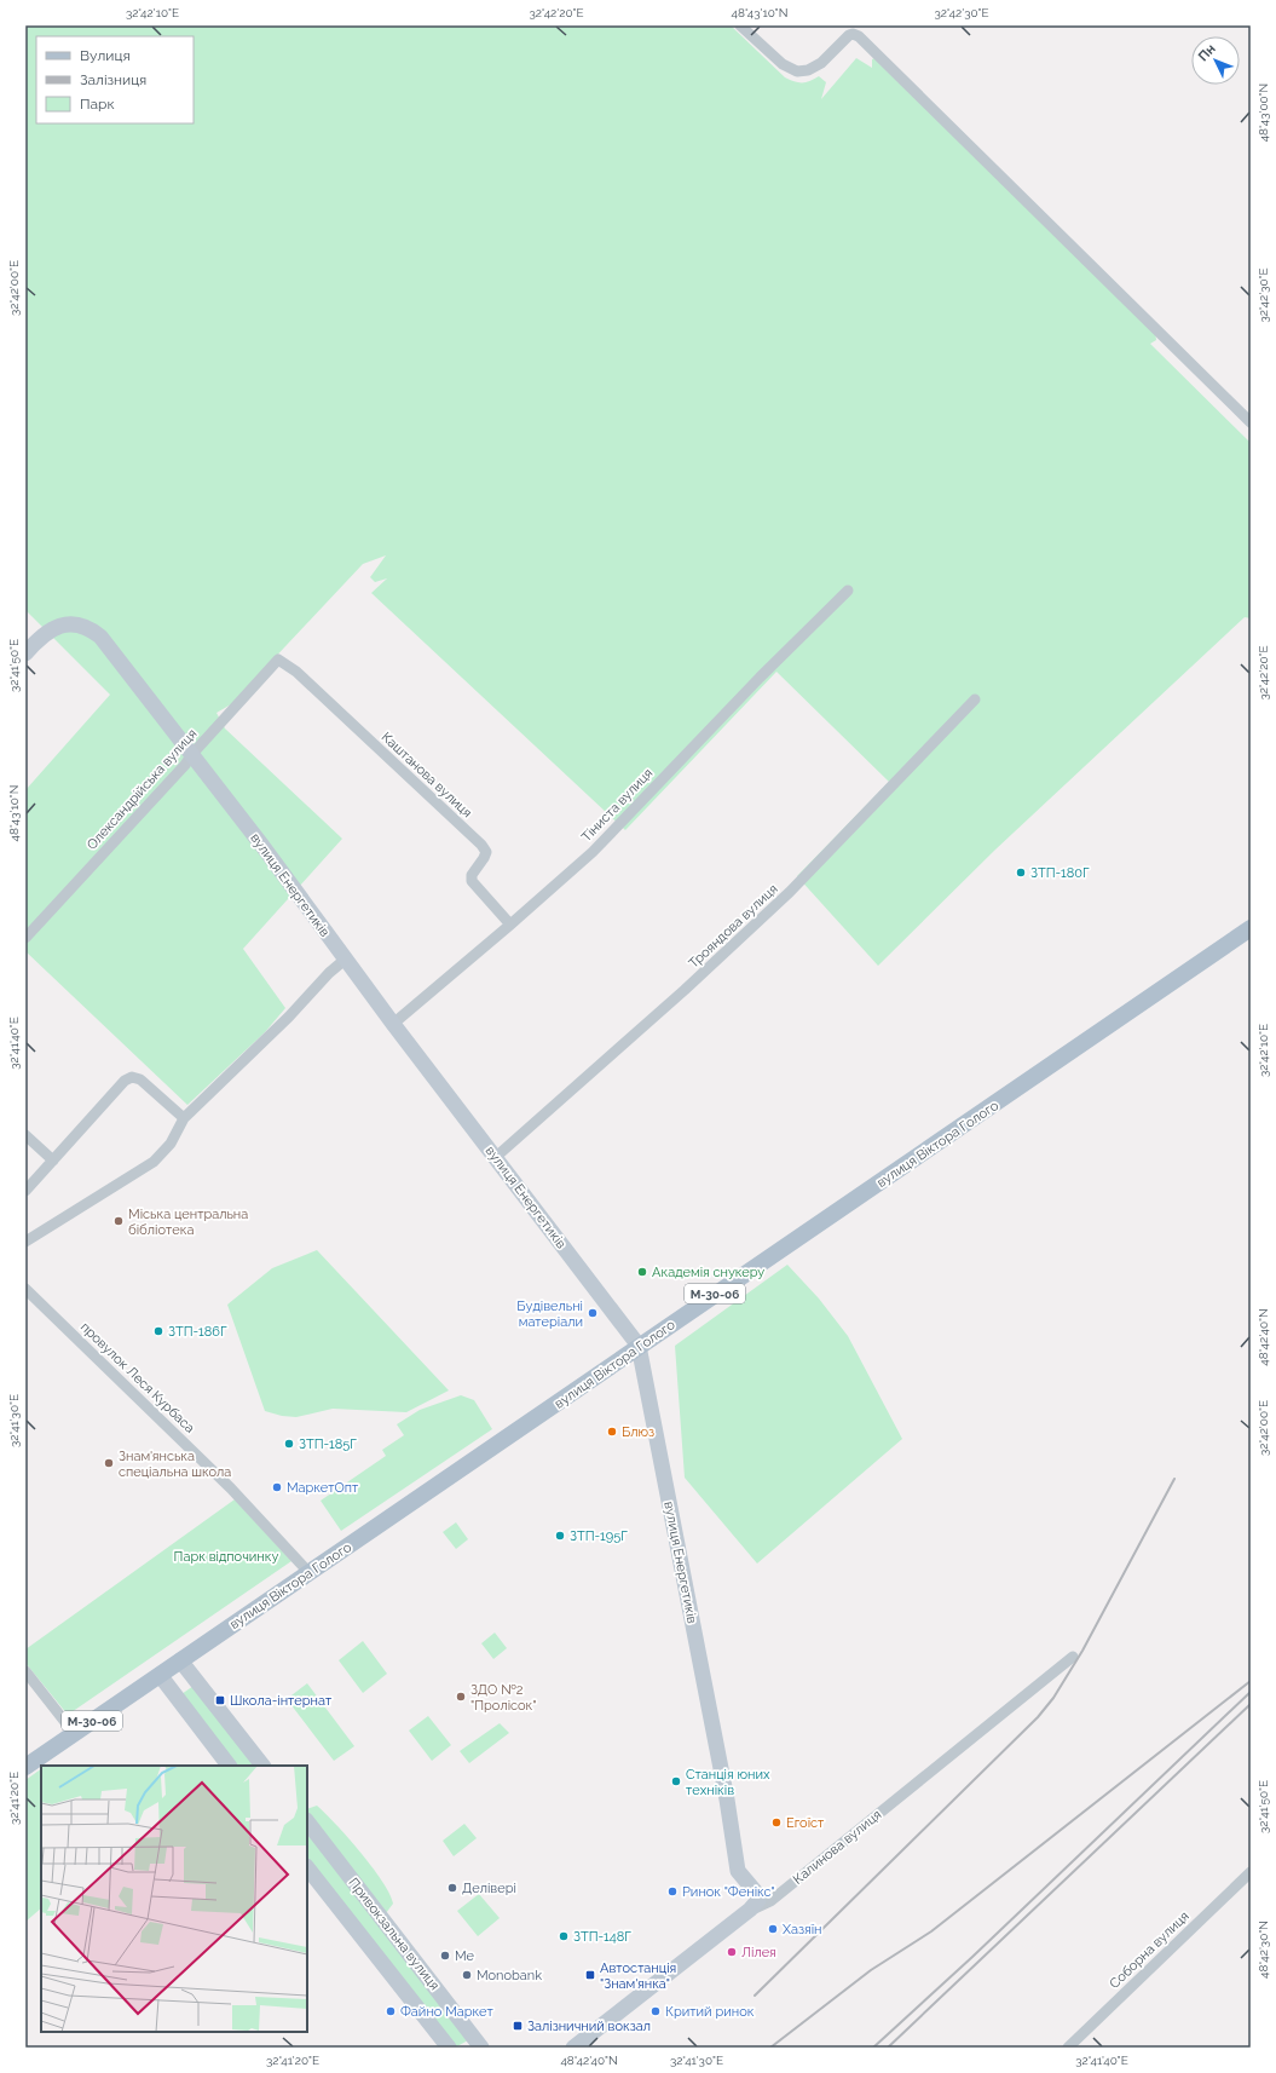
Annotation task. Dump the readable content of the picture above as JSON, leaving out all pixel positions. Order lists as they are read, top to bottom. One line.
{"streets":{"main road":["вулиця Віктора Голого","М-30-06"],"street":["Каштанова вулиця","Олександрійська вулиця","Тіниста вулиця","вулиця Енергетиків","Трояндова вулиця","провулок Леся Курбаса","Калинова вулиця","Привокзальна вулиця","Соборна вулиця"]},"crossings":[["Каштанова вулиця","Олександрійська вулиця"],["Каштанова вулиця","Тіниста вулиця"],["Олександрійська вулиця","вулиця Енергетиків"],["Тіниста вулиця","вулиця Енергетиків"],["вулиця Енергетиків","Трояндова вулиця"],["вулиця Енергетиків","вулиця Віктора Голого"],["вулиця Енергетиків","Калинова вулиця"],["вулиця Віктора Голого","провулок Леся Курбаса"]],"parks":["Парк відпочинку"],"places":{"other":["ЗТП-180Г","Міська центральна бібліотека","Академія снукеру","Будівельні матеріали","ЗТП-186Г","Блюз","ЗТП-185Г","Знам'янська спеціальна школа","МаркетОпт","ЗТП-195Г","ЗДО №2 \"Пролісок\"","Станція юних техніків","Егоїст","Делівері","Ринок \"Фенікс\"","Хазяїн","ЗТП-148Г","Лілея","Me","Monobank","Файно Маркет","Критий ринок"],"transit":["Школа-інтернат","Автостанція \"Знам'янка\"","Залізничний вокзал"]},"legend":["Вулиця","Залізниця","Парк"],"north":"top left","coordinates":["32°42'10\"E","32°42'20\"E","48°43'10\"N","32°42'30\"E","48°43'00\"N","32°42'00\"E","32°41'50\"E","32°41'40\"E","48°42'40\"N","32°41'30\"E","32°41'20\"E","48°42'30\"N"]}
